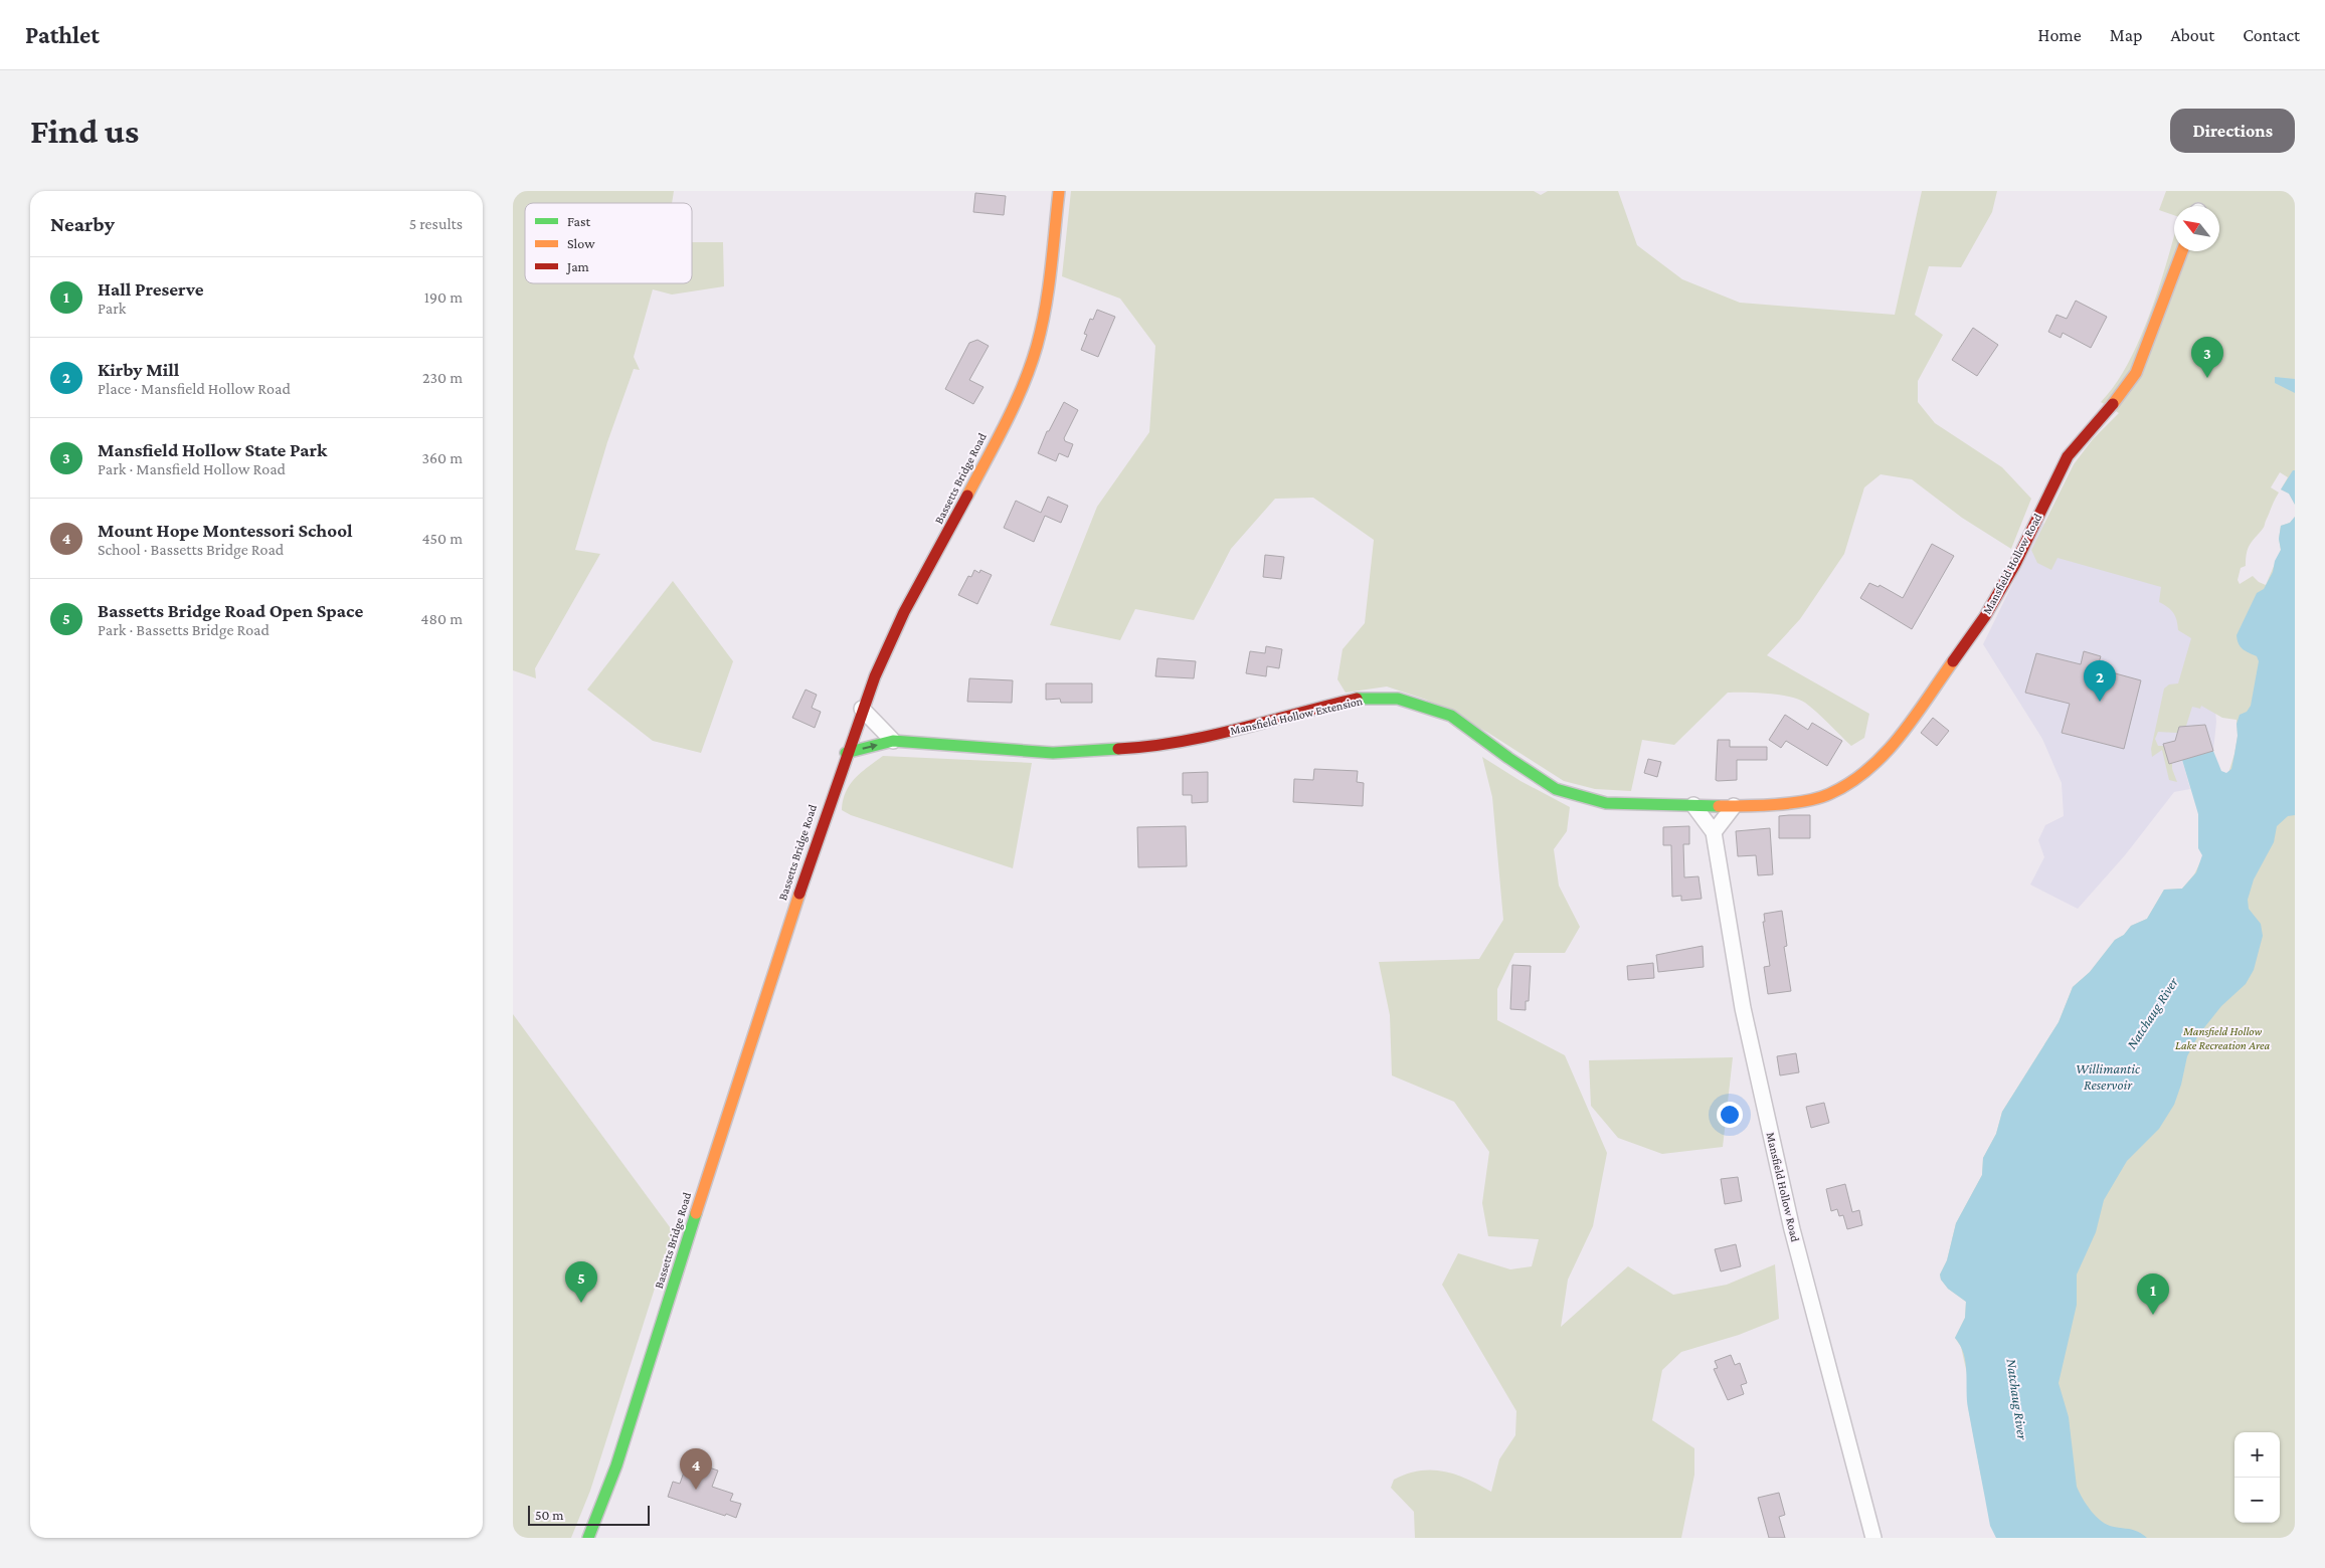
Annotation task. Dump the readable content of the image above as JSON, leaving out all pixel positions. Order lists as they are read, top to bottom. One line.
{"streets":{"street":["Bassetts Bridge Road","Mansfield Hollow Road","Mansfield Hollow Extension"]},"crossings":[["Bassetts Bridge Road","Mansfield Hollow Extension"],["Mansfield Hollow Road","Mansfield Hollow Extension"]],"water":["Natchaug River","Willimantic Reservoir"],"parks":["Mansfield Hollow Lake Recreation Area"],"legend":["Fast","Slow","Jam"],"scale_bar":"50 m","north":"top left","page":{"header":"Pathlet","nav":["Home","Map","About","Contact"],"buttons":"Directions","title":"Find us","heading":["Nearby","5 results"],"list":[{"mark":"1","name":"Hall Preserve","note":"Park","value":"190 m"},{"mark":"2","name":"Kirby Mill","note":"Place · Mansfield Hollow Road","value":"230 m"},{"mark":"3","name":"Mansfield Hollow State Park","note":"Park · Mansfield Hollow Road","value":"360 m"},{"mark":"4","name":"Mount Hope Montessori School","note":"School · Bassetts Bridge Road","value":"450 m"},{"mark":"5","name":"Bassetts Bridge Road Open Space","note":"Park · Bassetts Bridge Road","value":"480 m"}],"pins":["3","2","5","1","4"],"map_buttons":["+","−"],"scale":"50 m"}}
